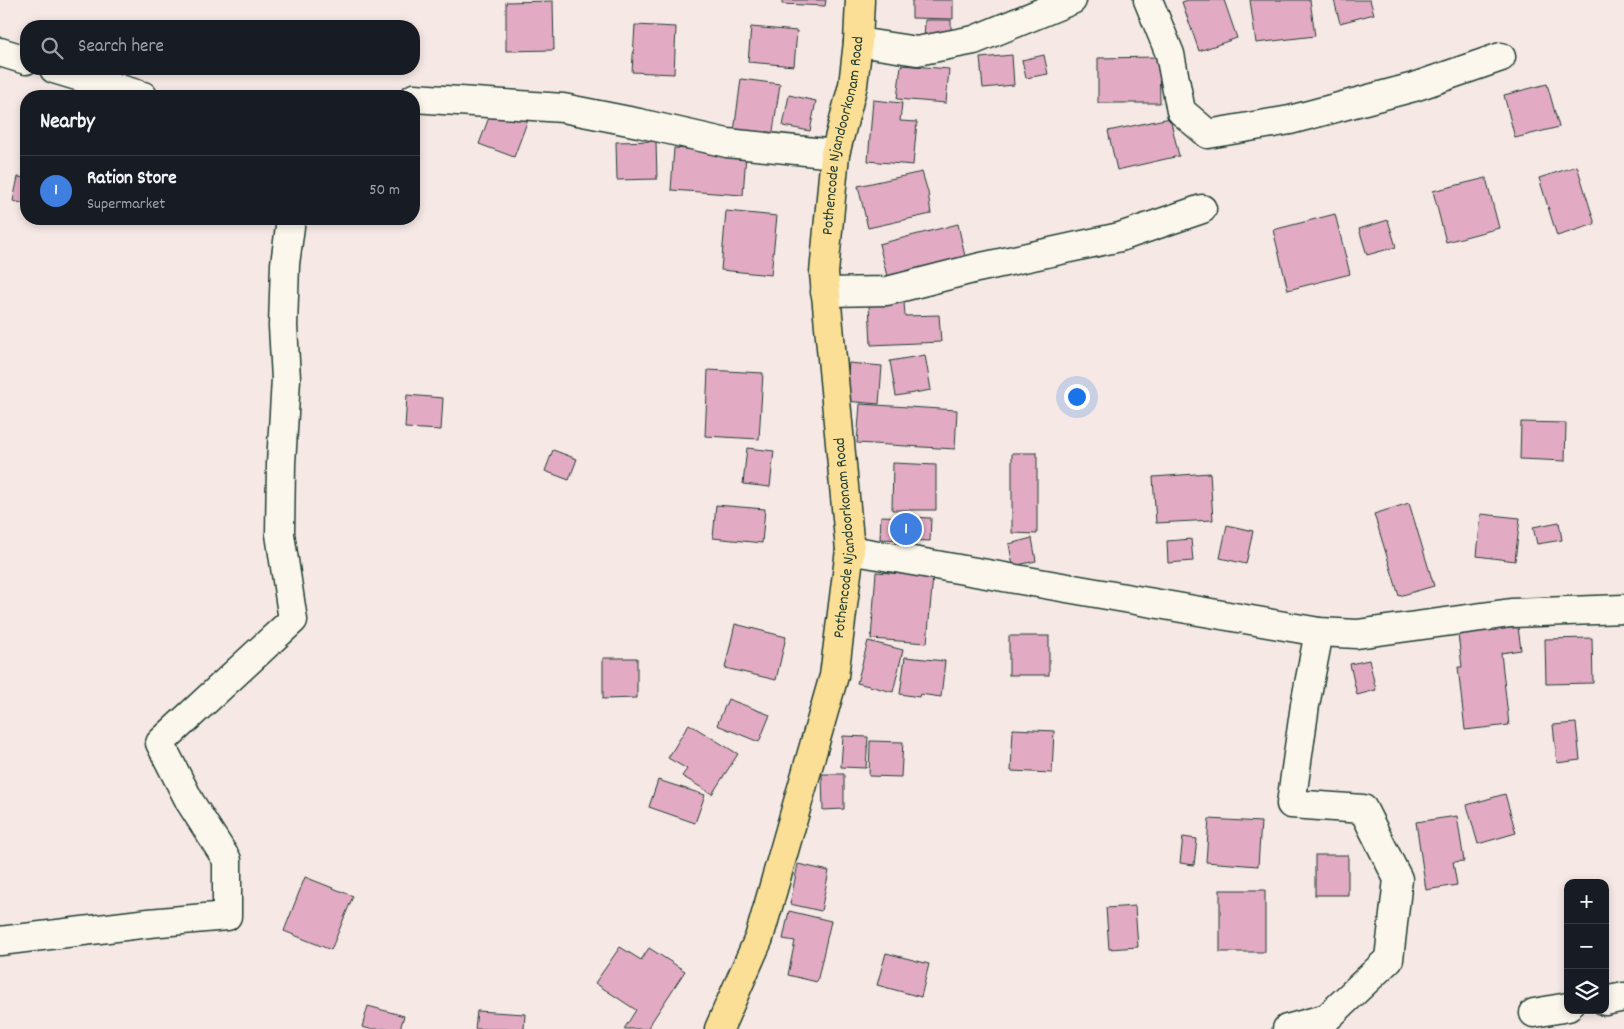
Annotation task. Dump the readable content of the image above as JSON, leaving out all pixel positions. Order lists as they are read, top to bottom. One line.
{"streets":{"main road":["Pothencode Njandoorkonam Road"]},"page":{"search":"Search here","heading":"Nearby","list":[{"mark":"1","name":"Ration Store","note":"Supermarket","value":"50 m"}],"pins":"1","map_buttons":["+","−"]}}
